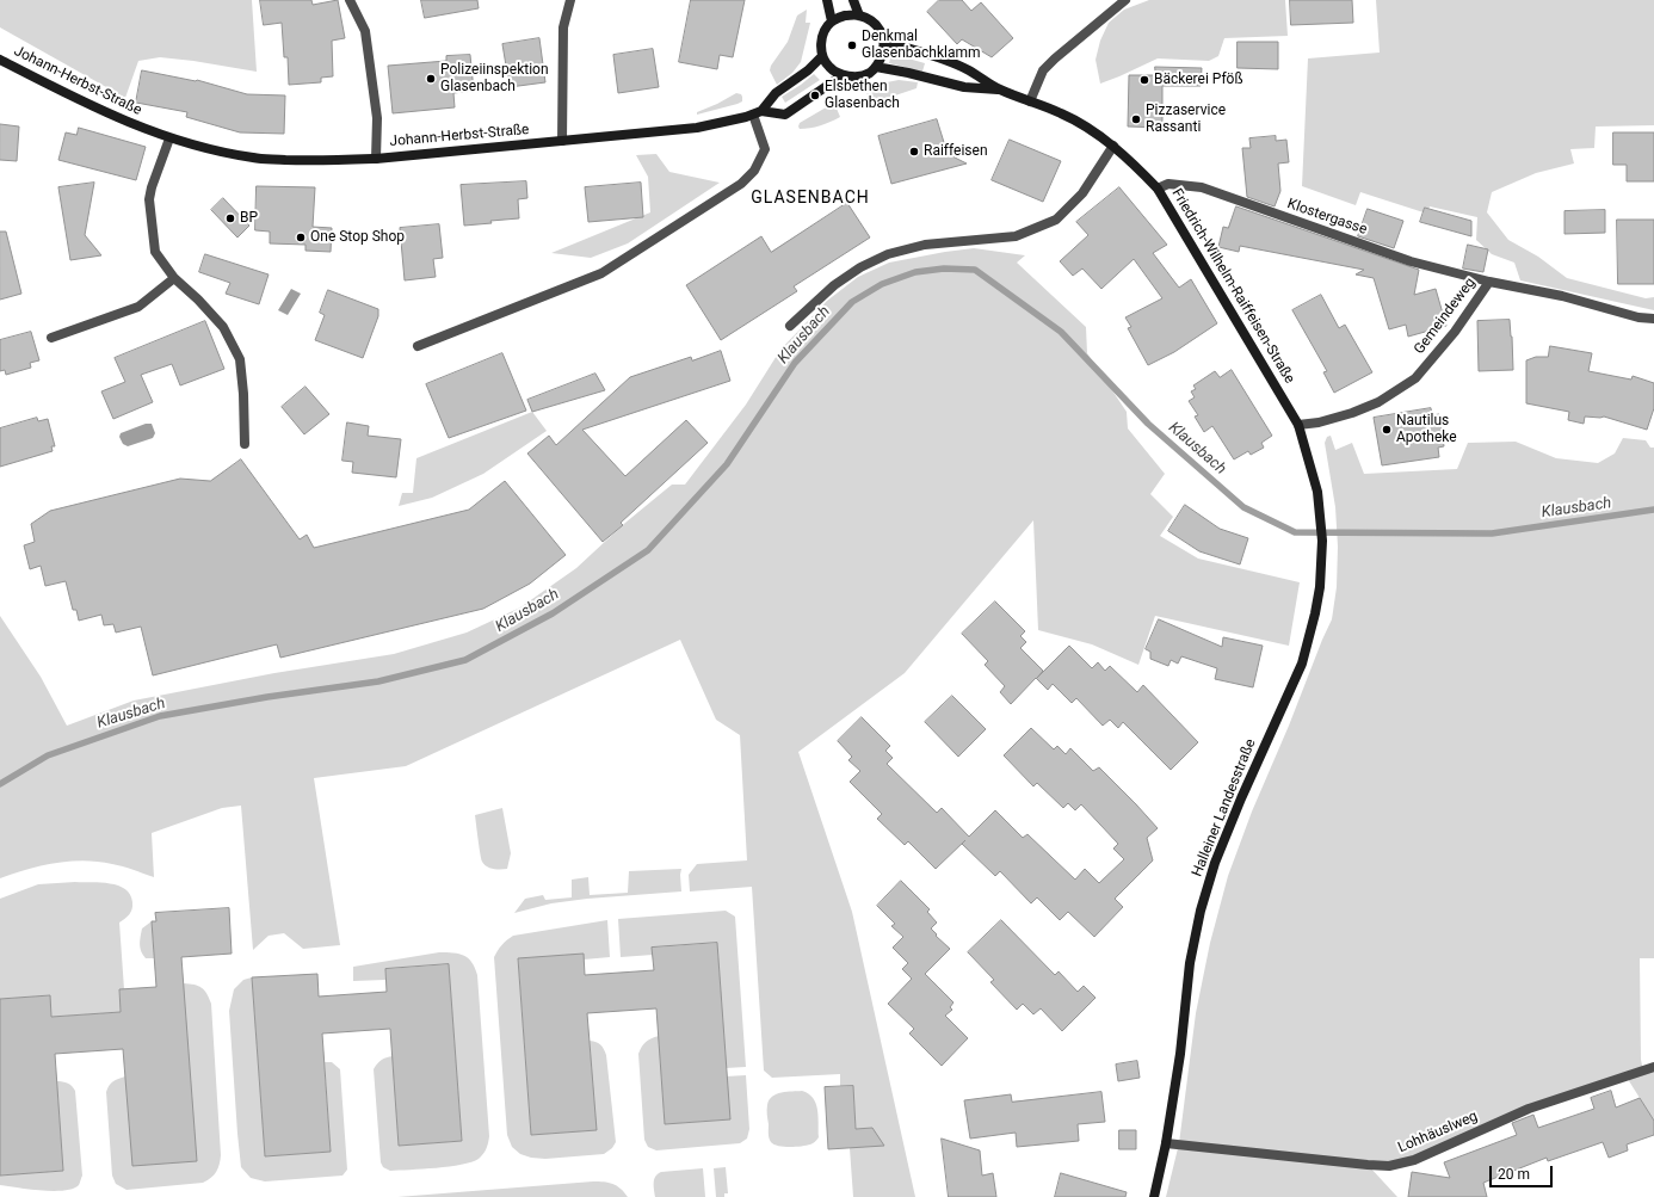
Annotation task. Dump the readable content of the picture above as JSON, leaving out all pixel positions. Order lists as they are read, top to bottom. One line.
{"streets":{"main road":["Johann-Herbst-Straße","Friedrich-Wilhelm-Raiffeisen-Straße","Halleiner Landesstraße"],"street":["Klostergasse","Gemeindeweg","Lohhäuslweg"]},"crossings":[["Johann-Herbst-Straße","Friedrich-Wilhelm-Raiffeisen-Straße"],["Klostergasse","Friedrich-Wilhelm-Raiffeisen-Straße"],["Klostergasse","Gemeindeweg"],["Friedrich-Wilhelm-Raiffeisen-Straße","Gemeindeweg"],["Friedrich-Wilhelm-Raiffeisen-Straße","Halleiner Landesstraße"],["Halleiner Landesstraße","Lohhäuslweg"]],"districts":["GLASENBACH"],"water":["Klausbach"],"places":["Denkmal Glasenbachklamm","Polizeiinspektion Glasenbach","Bäckerei Pföß","Elsbethen Glasenbach","Pizzaservice Rassanti","Raiffeisen","BP","One Stop Shop","Nautilus Apotheke"],"scale_bar":"20 m"}
